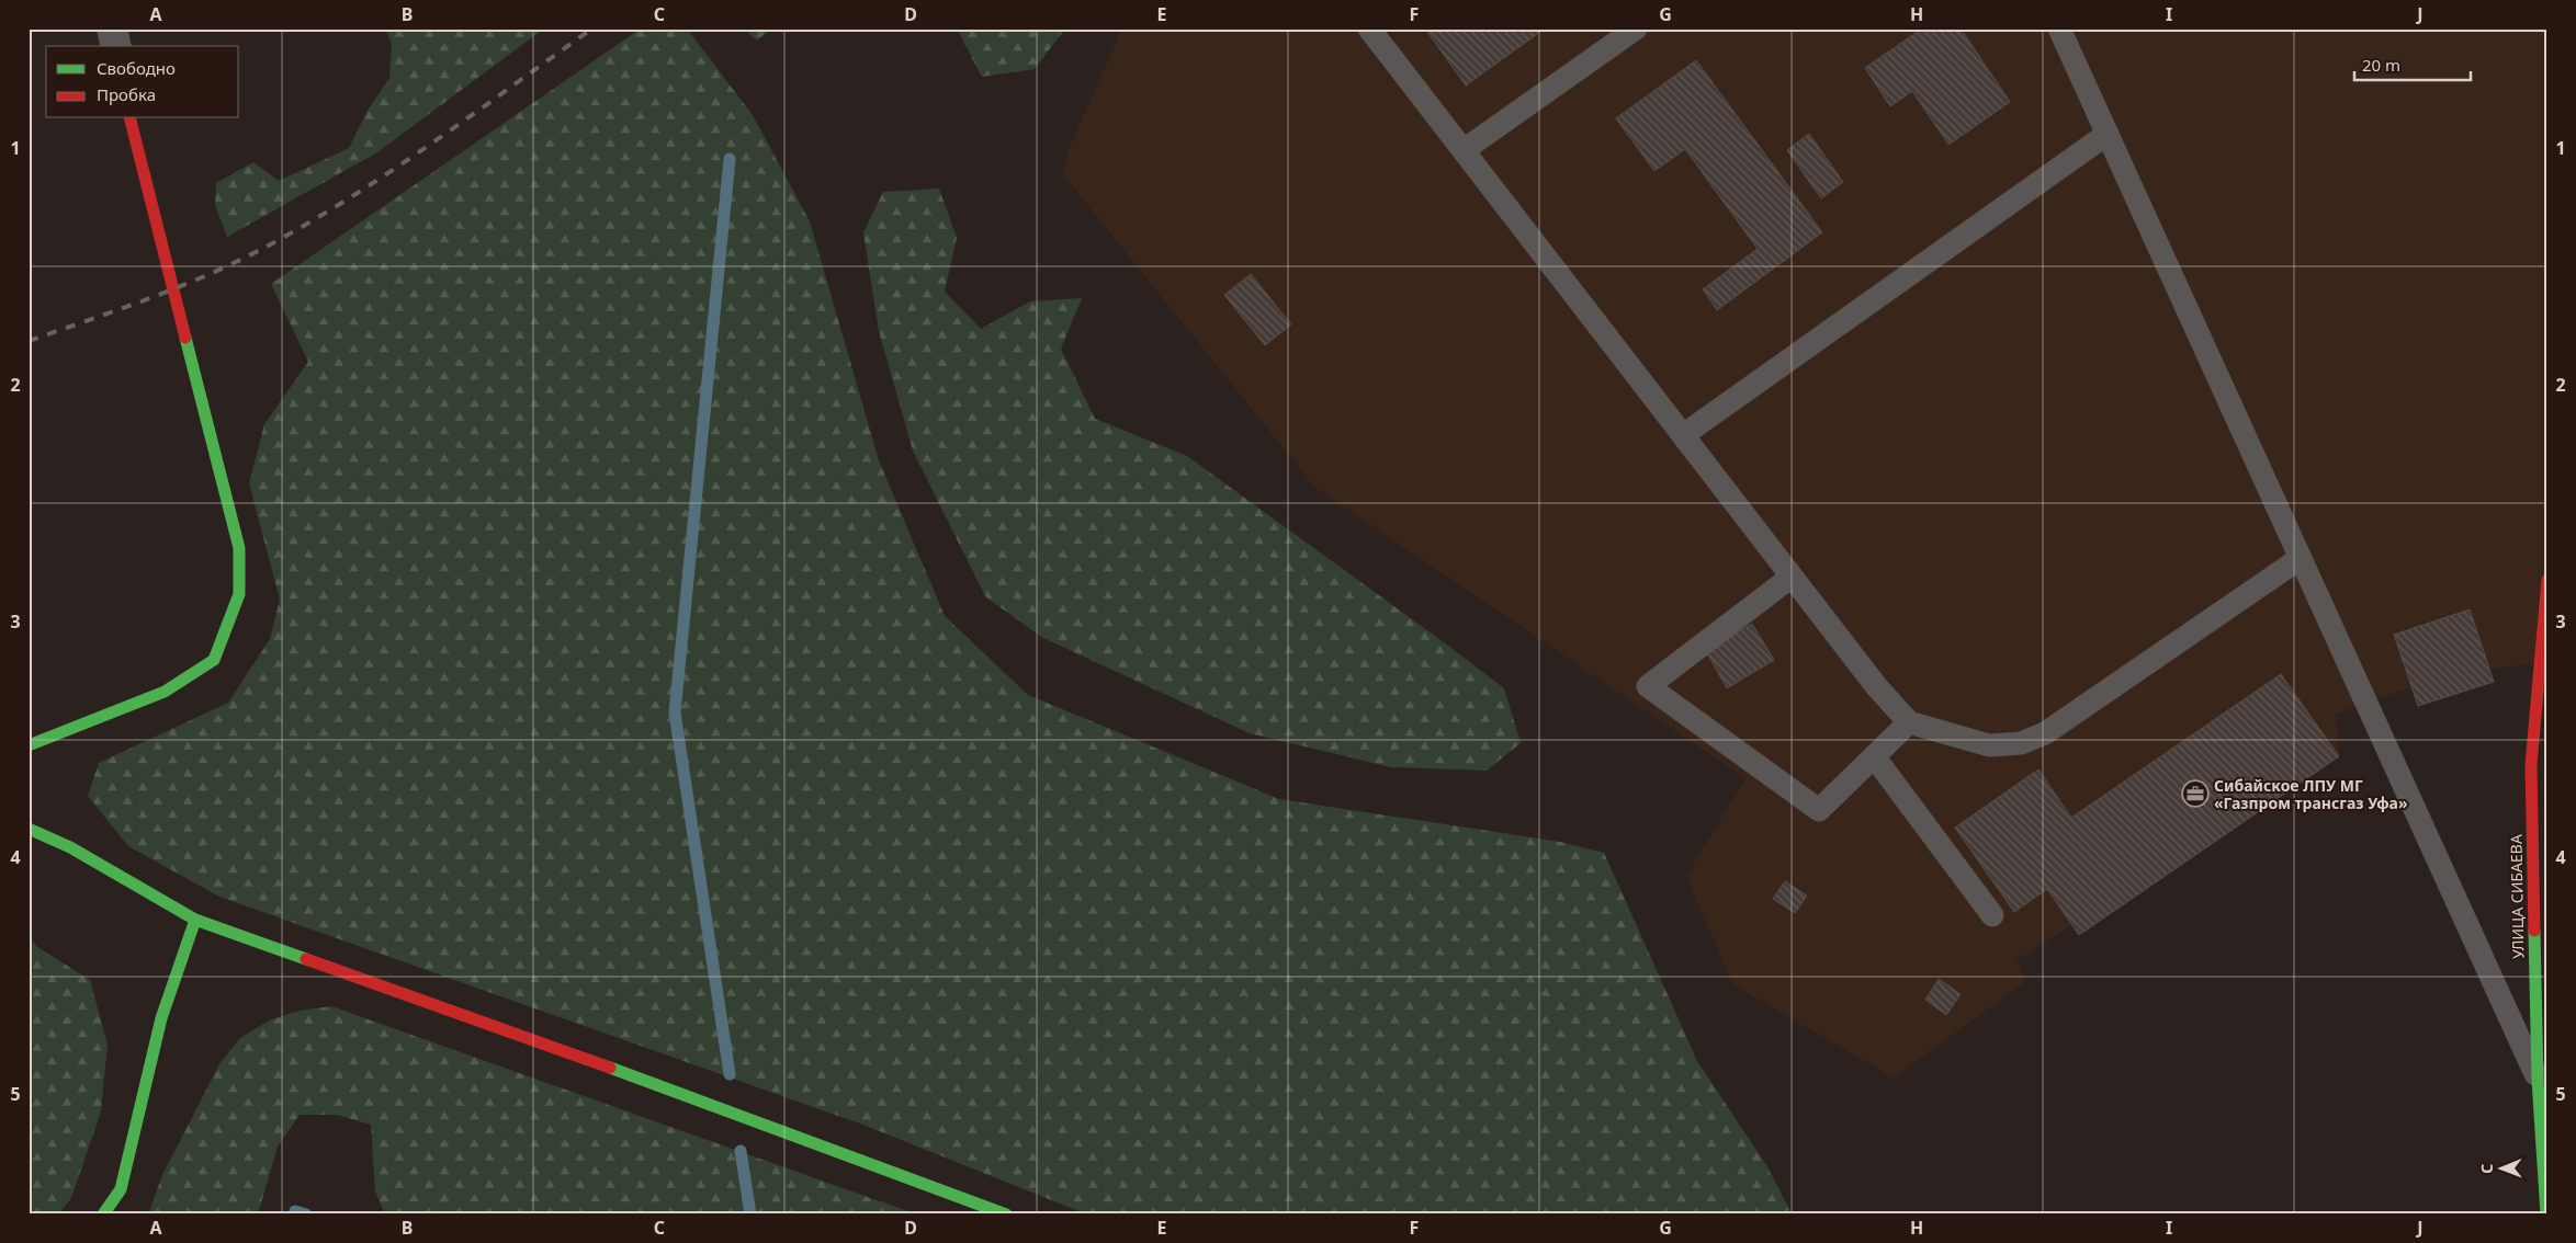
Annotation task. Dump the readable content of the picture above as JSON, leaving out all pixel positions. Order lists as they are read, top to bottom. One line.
{"streets":{"street":["УЛИЦА СИБАЕВА"]},"places":{"office":["Сибайское ЛПУ МГ «Газпром трансгаз Уфа»"]},"legend":["Свободно","Пробка"],"scale_bar":"20 m","north":"left","grid":{"columns":["A","B","C","D","E","F","G","H","I","J"],"rows":["1","2","3","4","5"]}}
